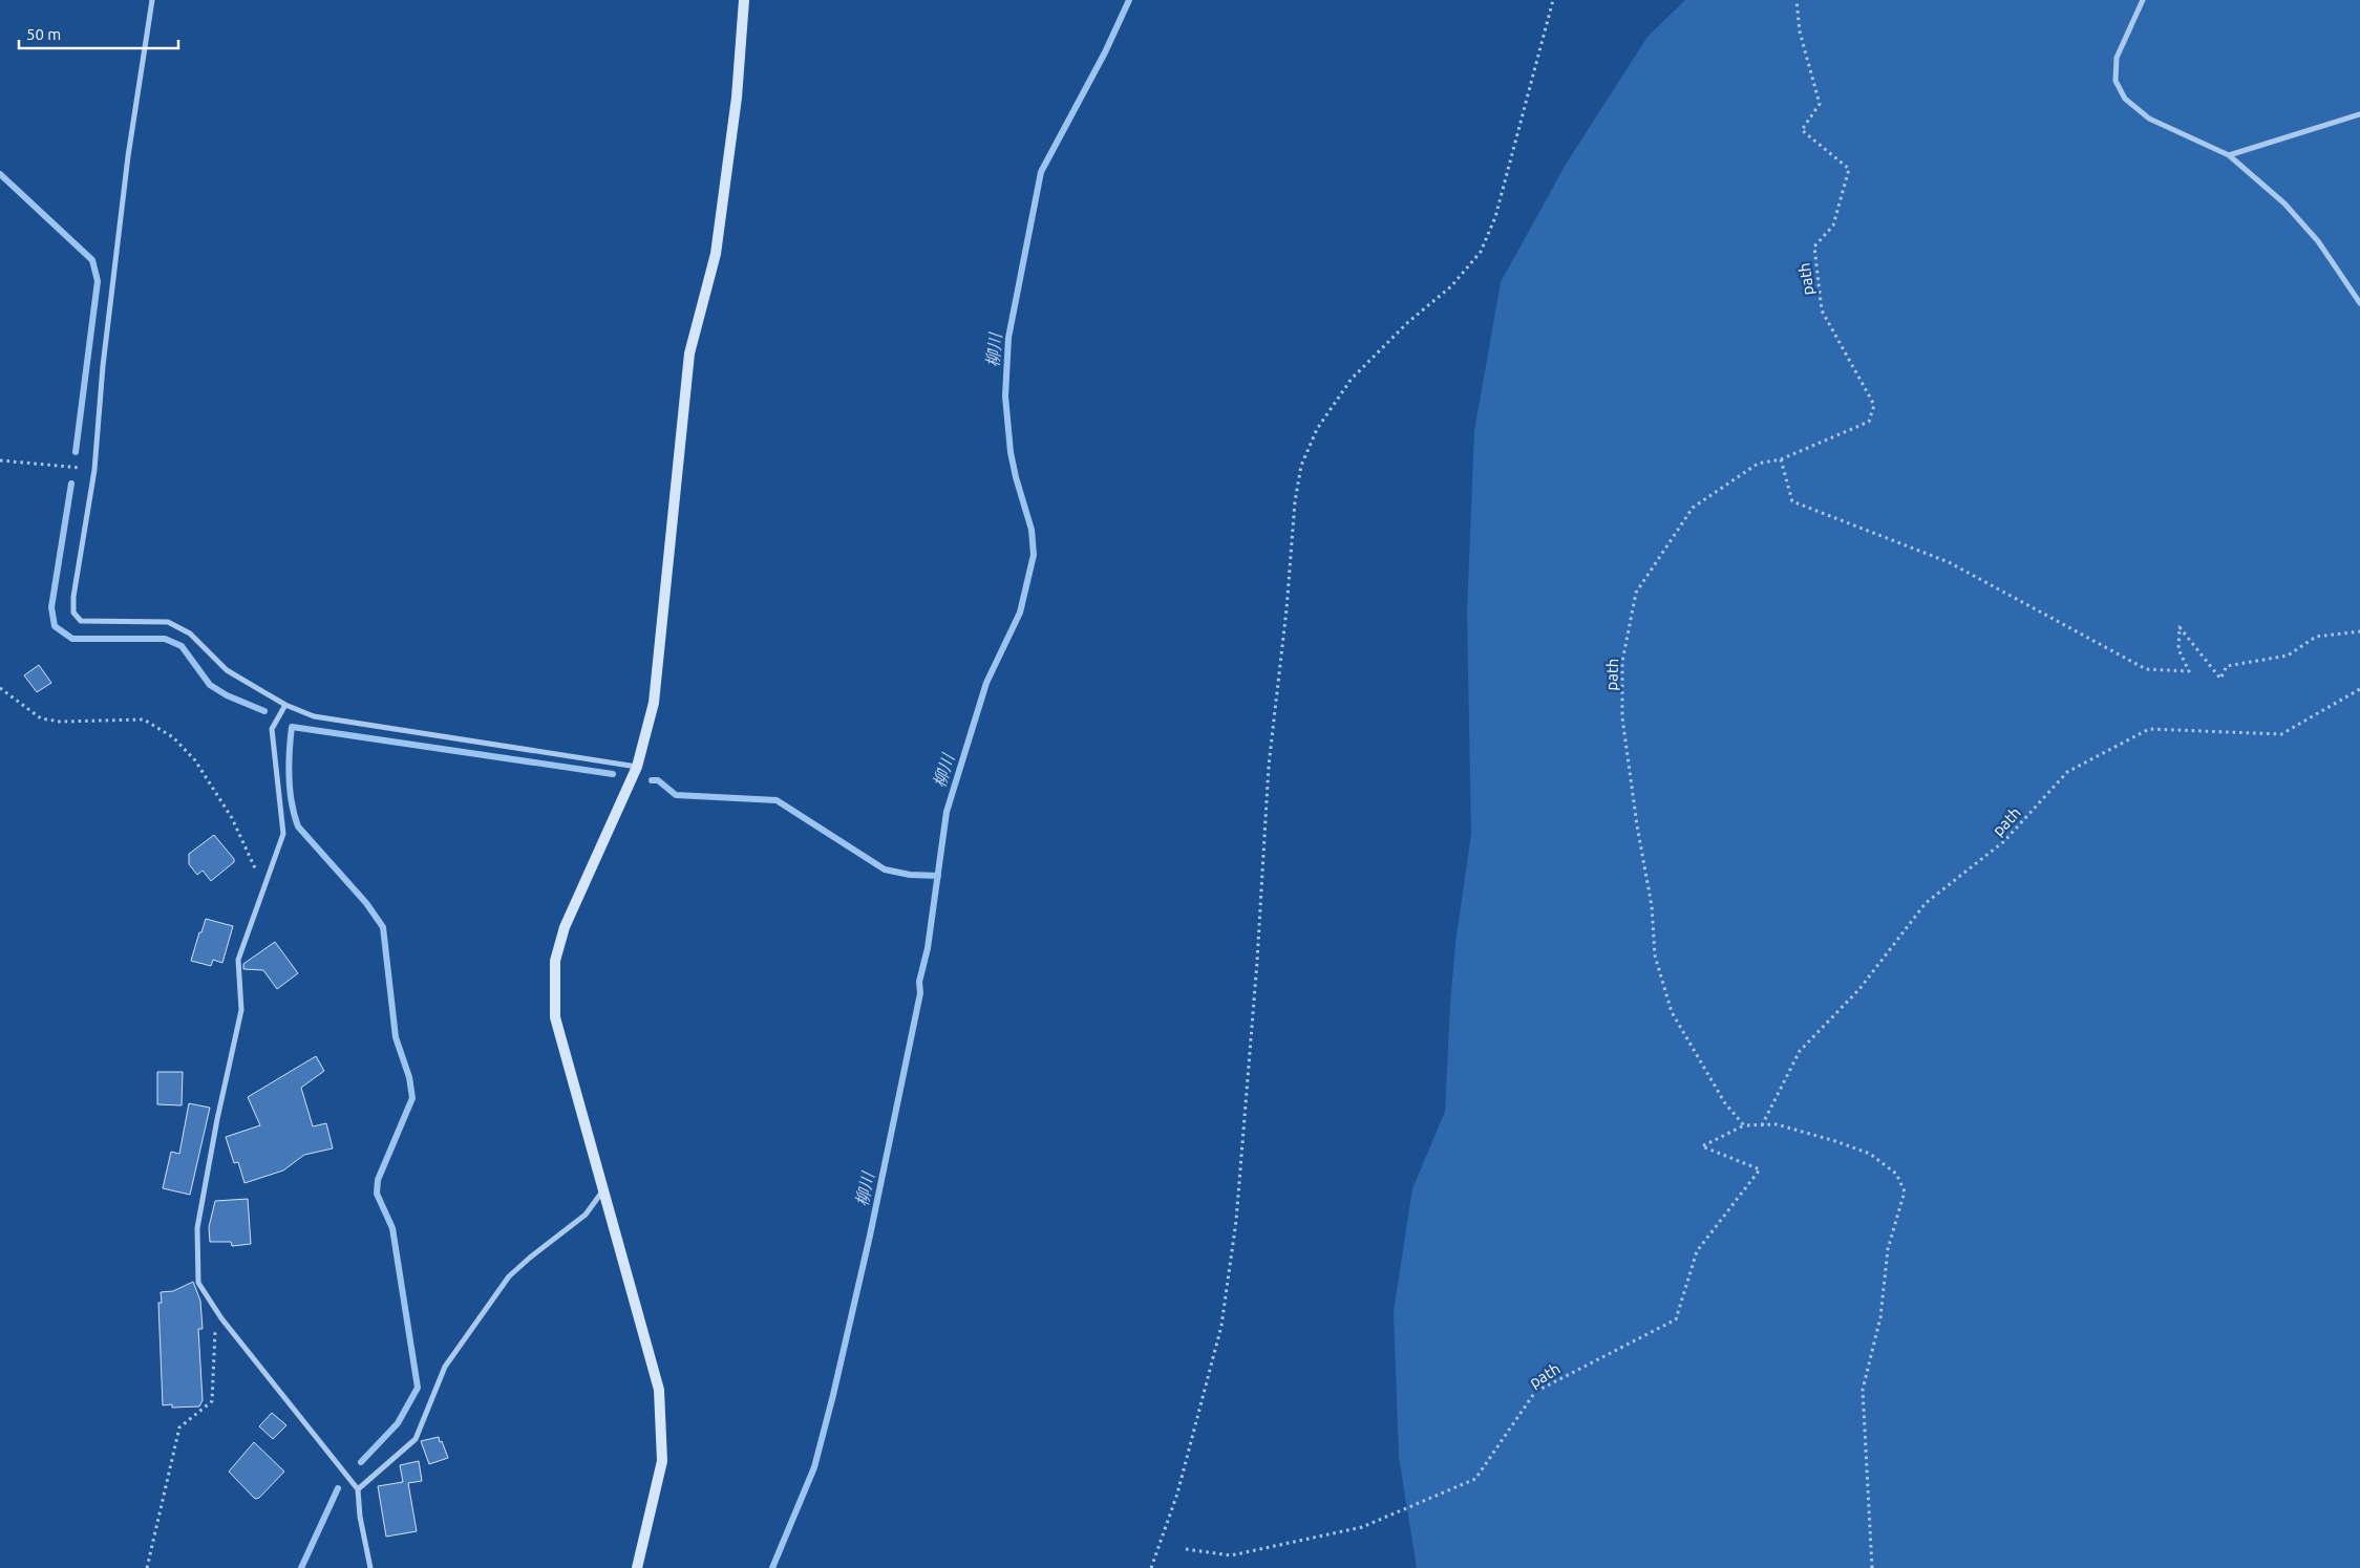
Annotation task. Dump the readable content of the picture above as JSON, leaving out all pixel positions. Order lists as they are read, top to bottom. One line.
{"streets":{"path":["path"]},"water":["柳川"],"scale_bar":"50 m"}
